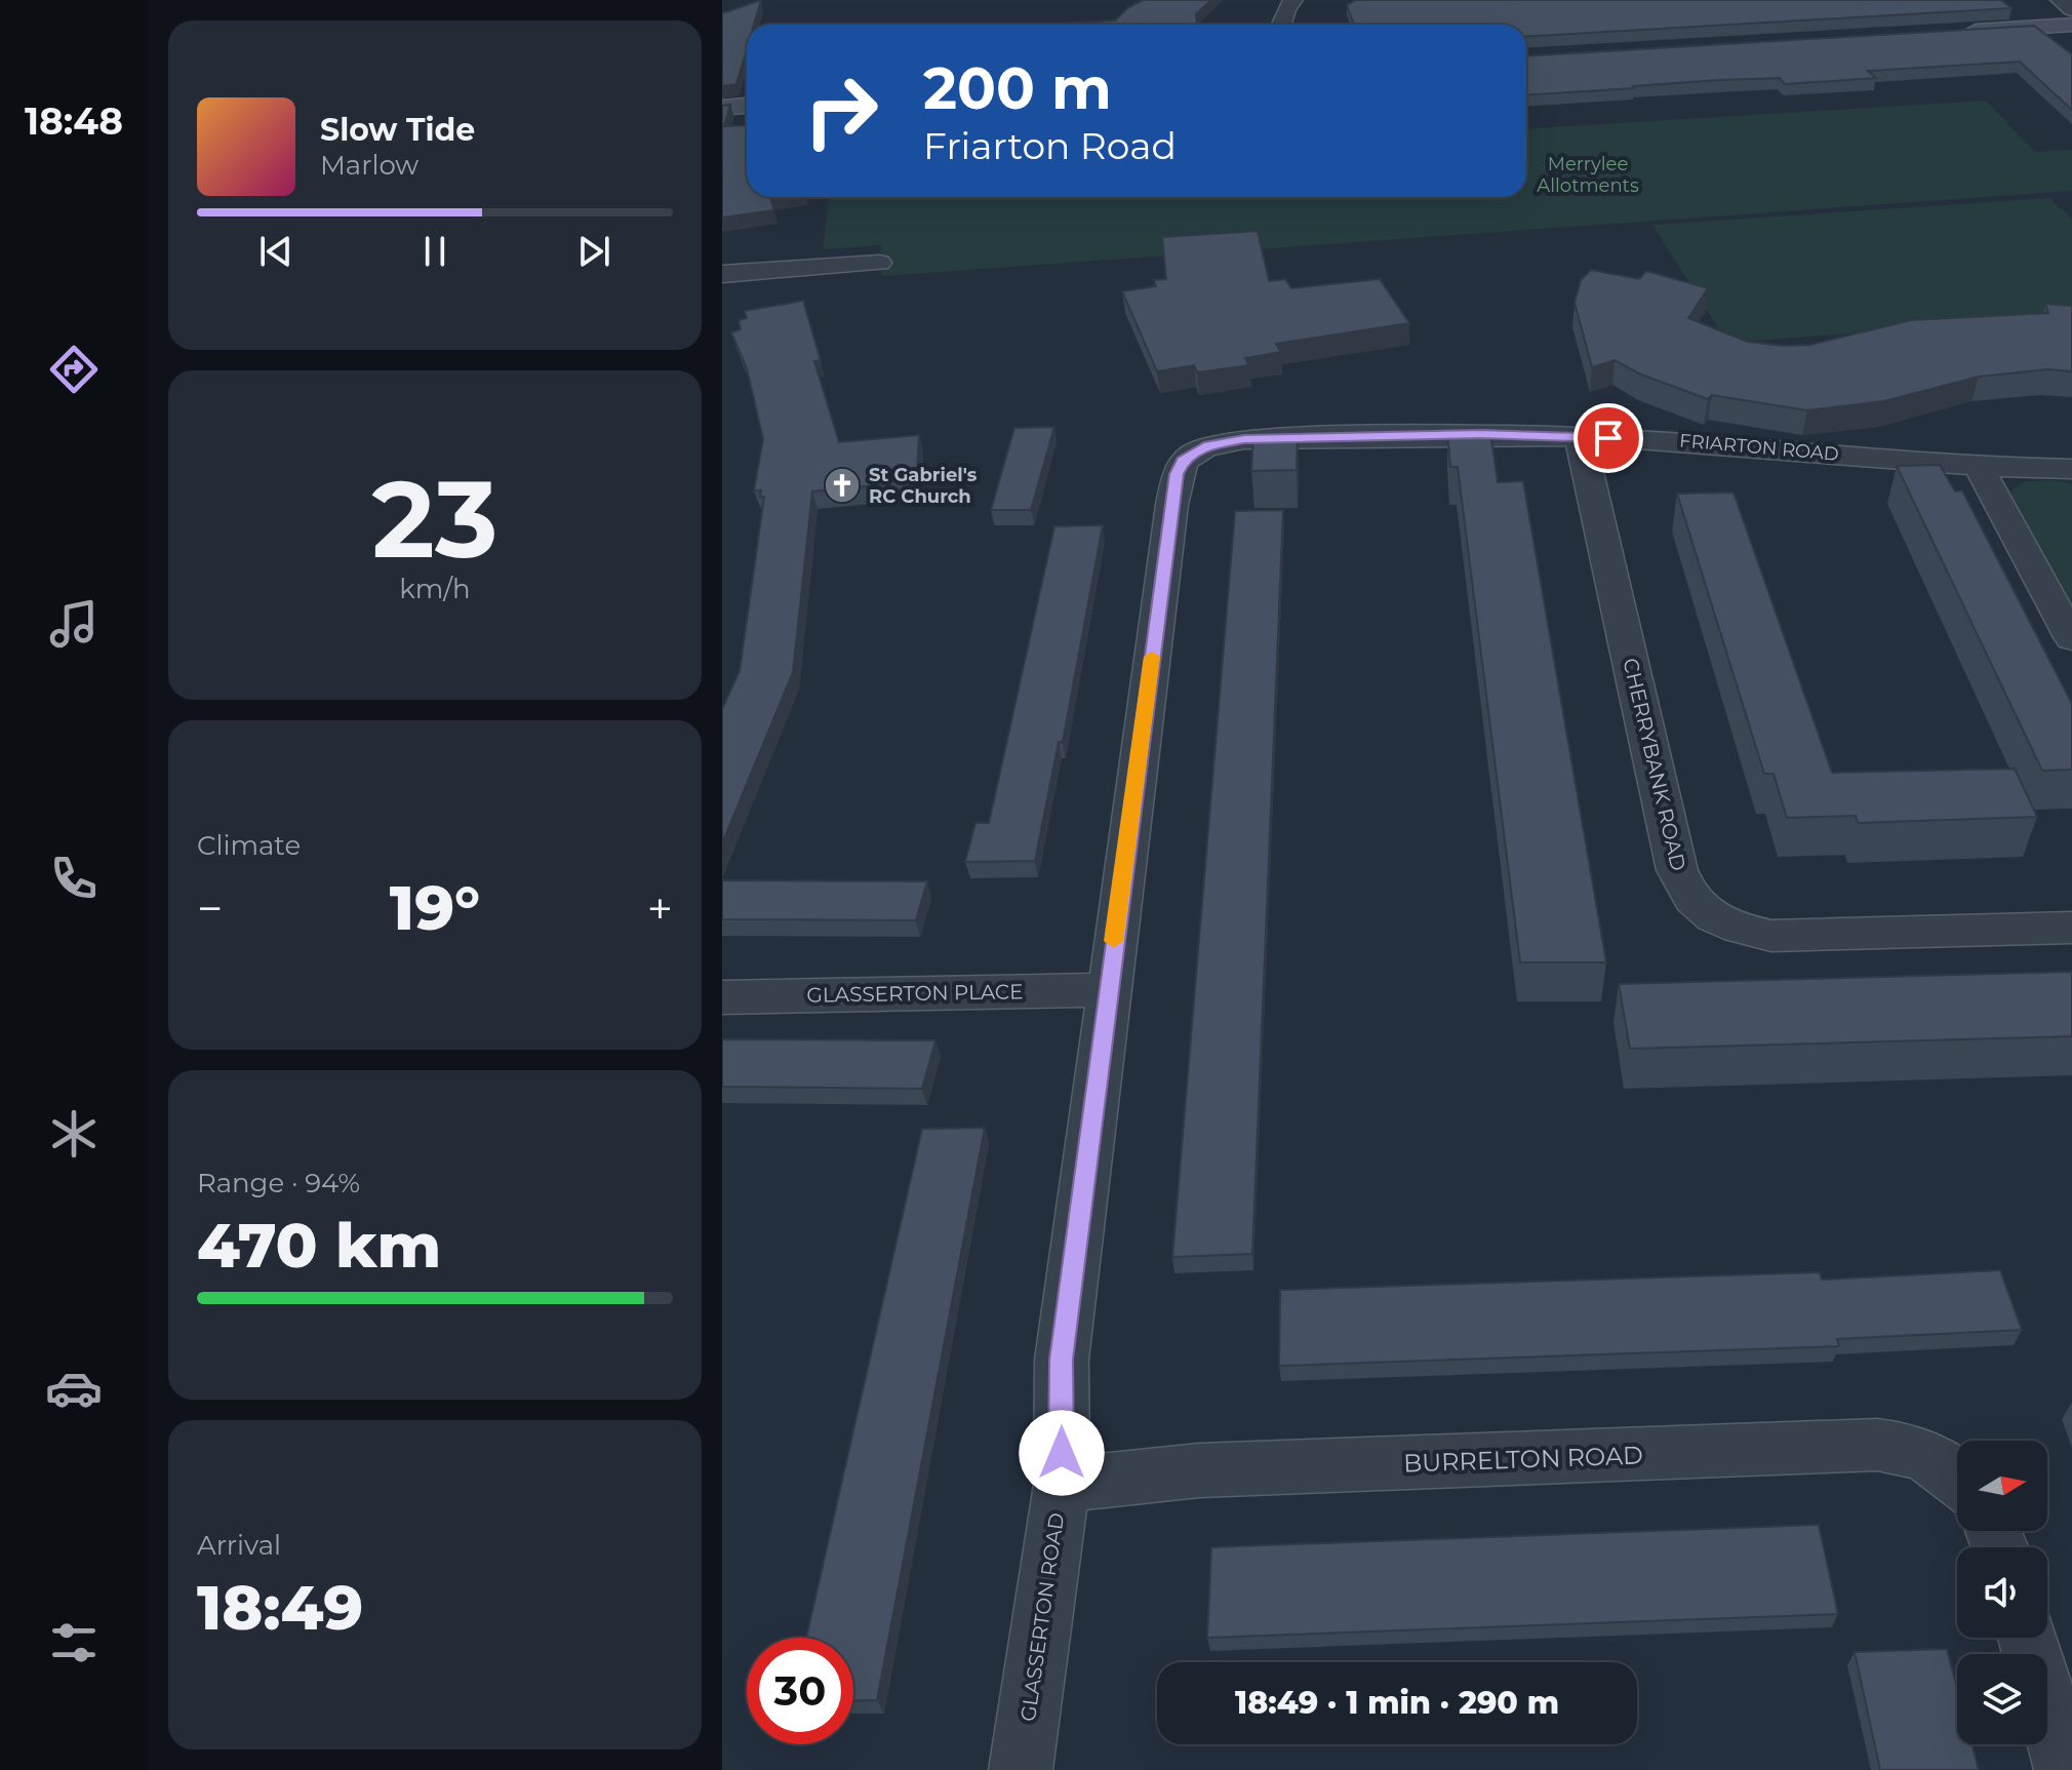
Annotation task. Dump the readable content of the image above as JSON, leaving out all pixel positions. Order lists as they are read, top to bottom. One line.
{"streets":{"street":["FRIARTON ROAD","CHERRYBANK ROAD","GLASSERTON PLACE","BURRELTON ROAD","GLASSERTON ROAD"]},"crossings":[["FRIARTON ROAD","CHERRYBANK ROAD"],["FRIARTON ROAD","GLASSERTON ROAD"],["GLASSERTON PLACE","GLASSERTON ROAD"],["BURRELTON ROAD","GLASSERTON ROAD"]],"parks":["Merrylee Allotments"],"places":{"church":["St Gabriel's RC Church"]},"north":"right","page":{"tabs":"18:48","turn":["200 m","Friarton Road"],"song":["Slow Tide","Marlow"],"tile":[["23","km/h"],"Climate",["Range · 94%","470 km"],["Arrival","18:49"]],"heat":["−","19°","+"],"limit":"30","trip":"18:49 · 1 min · 290 m"}}
